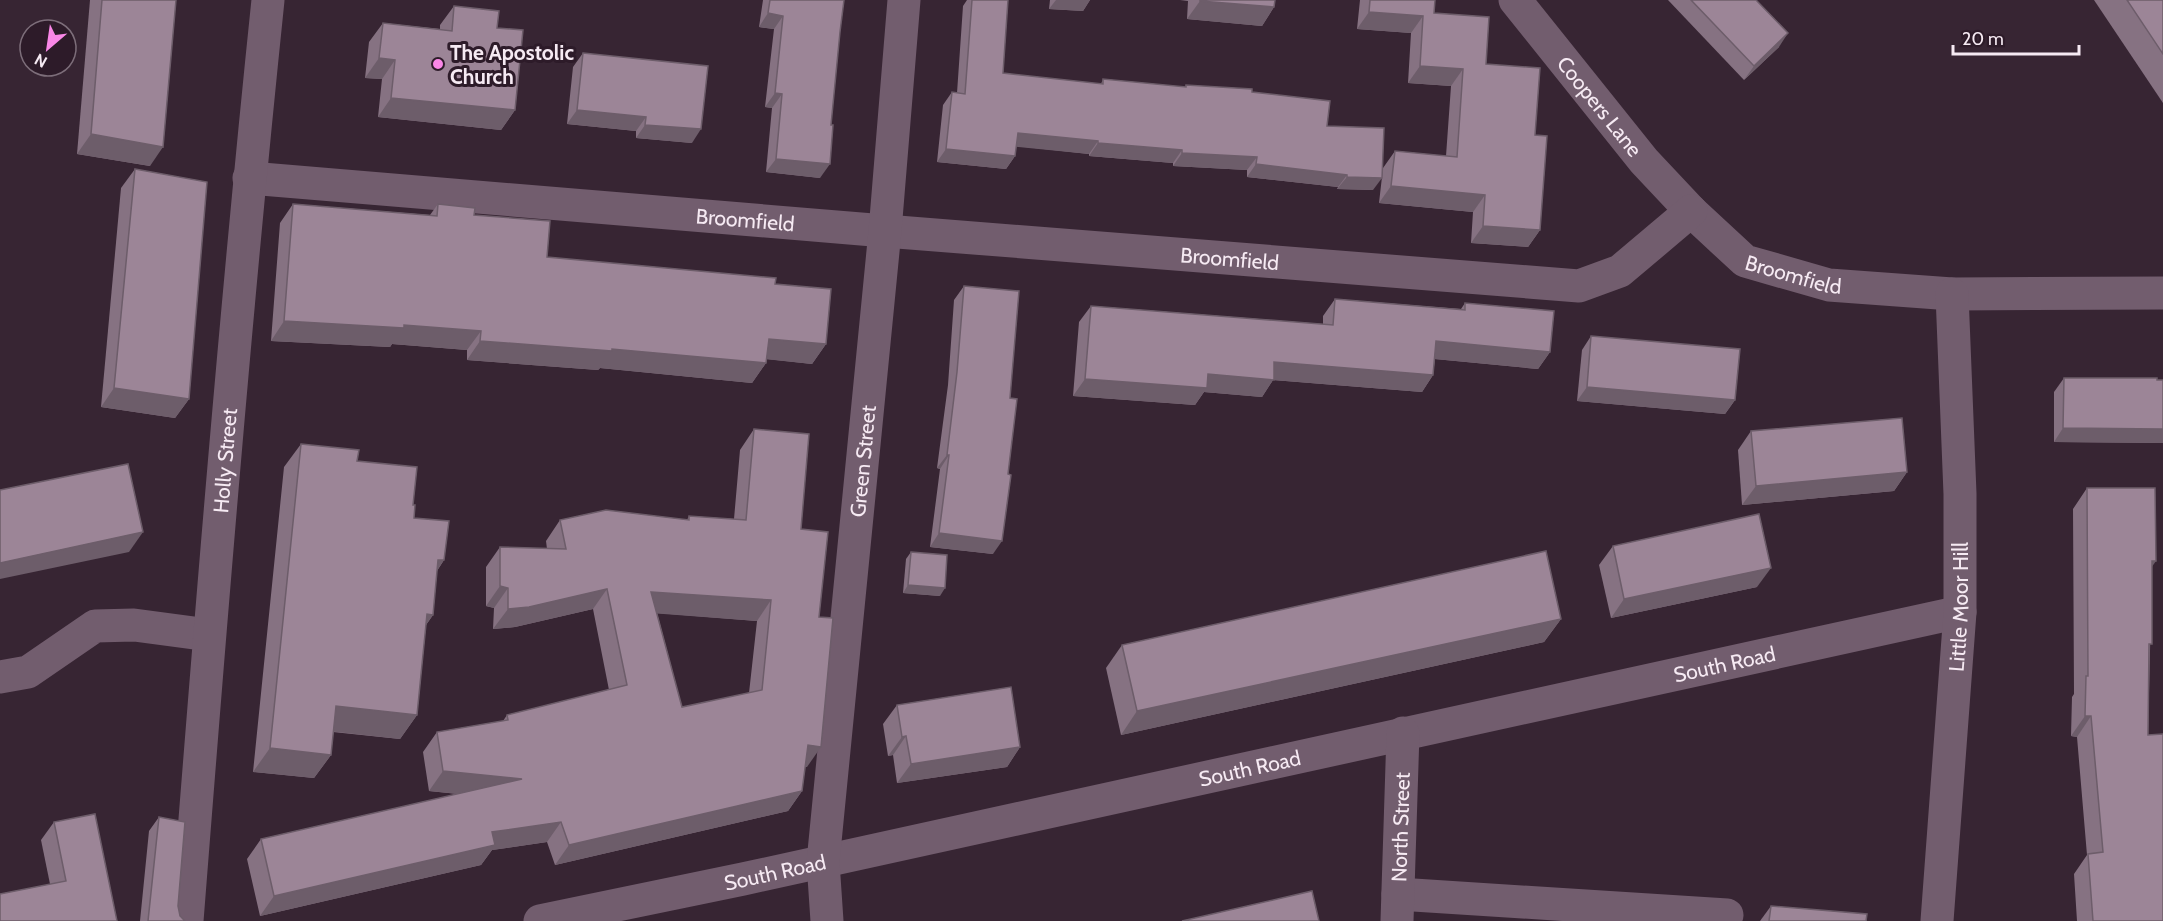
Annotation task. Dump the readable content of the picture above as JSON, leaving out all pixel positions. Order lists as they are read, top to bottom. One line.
{"streets":{"street":["Coopers Lane","Broomfield","Holly Street","Green Street","Little Moor Hill","South Road","North Street"]},"crossings":[["Coopers Lane","Broomfield"],["Broomfield","Holly Street"],["Broomfield","Green Street"],["Broomfield","Little Moor Hill"],["Green Street","South Road"],["Little Moor Hill","South Road"],["South Road","North Street"]],"places":["The Apostolic Church"],"scale_bar":"20 m","north":"bottom left"}
